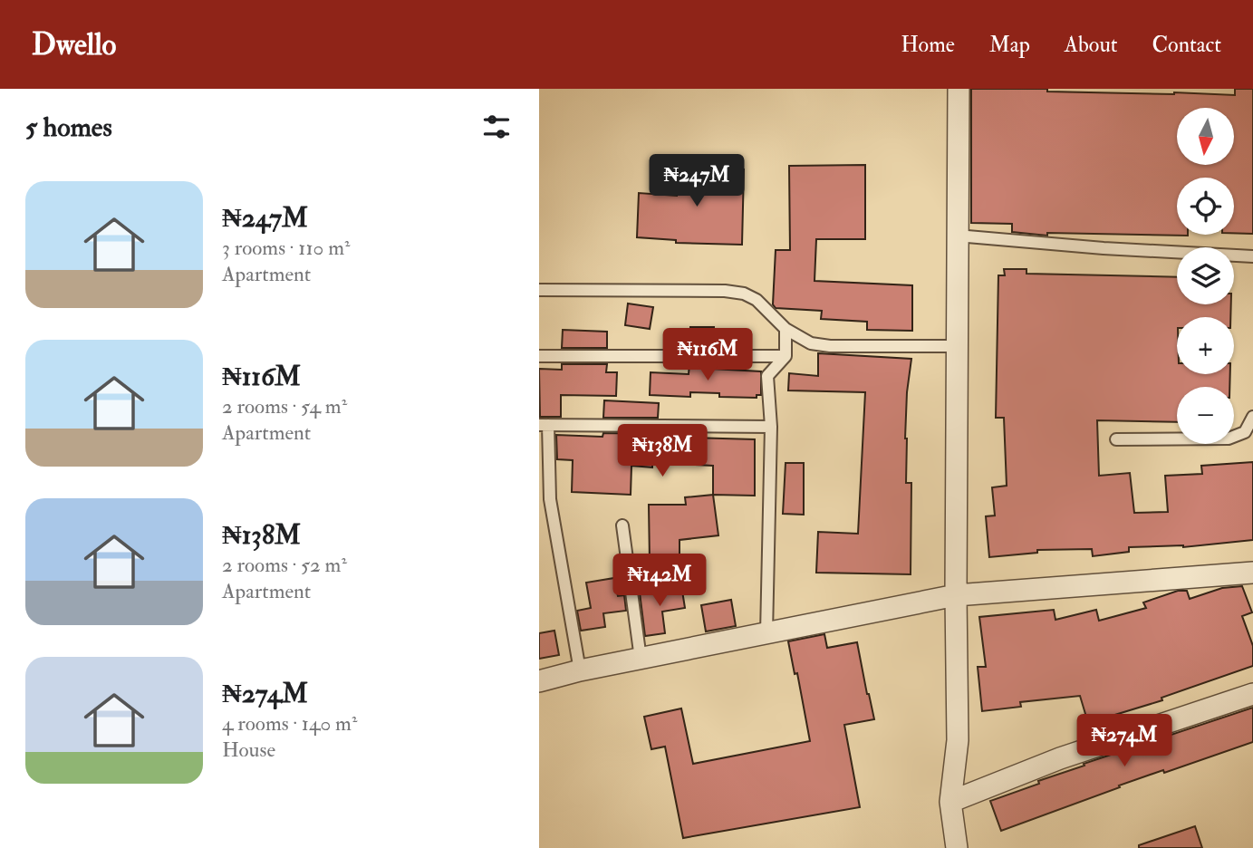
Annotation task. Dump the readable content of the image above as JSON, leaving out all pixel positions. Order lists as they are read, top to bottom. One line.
{"north":"bottom","page":{"header":"Dwello","nav":["Home","Map","About","Contact"],"heading":"5 homes","map_buttons":["+","−"],"price":["₦247M","₦116M","₦138M","₦142M","₦274M"],"list":[{"name":"₦247M","note":"3 rooms · 110 m² · Apartment"},{"name":"₦116M","note":"2 rooms · 54 m² · Apartment"},{"name":"₦138M","note":"2 rooms · 52 m² · Apartment"},{"name":"₦274M","note":"4 rooms · 140 m² · House"}]}}
